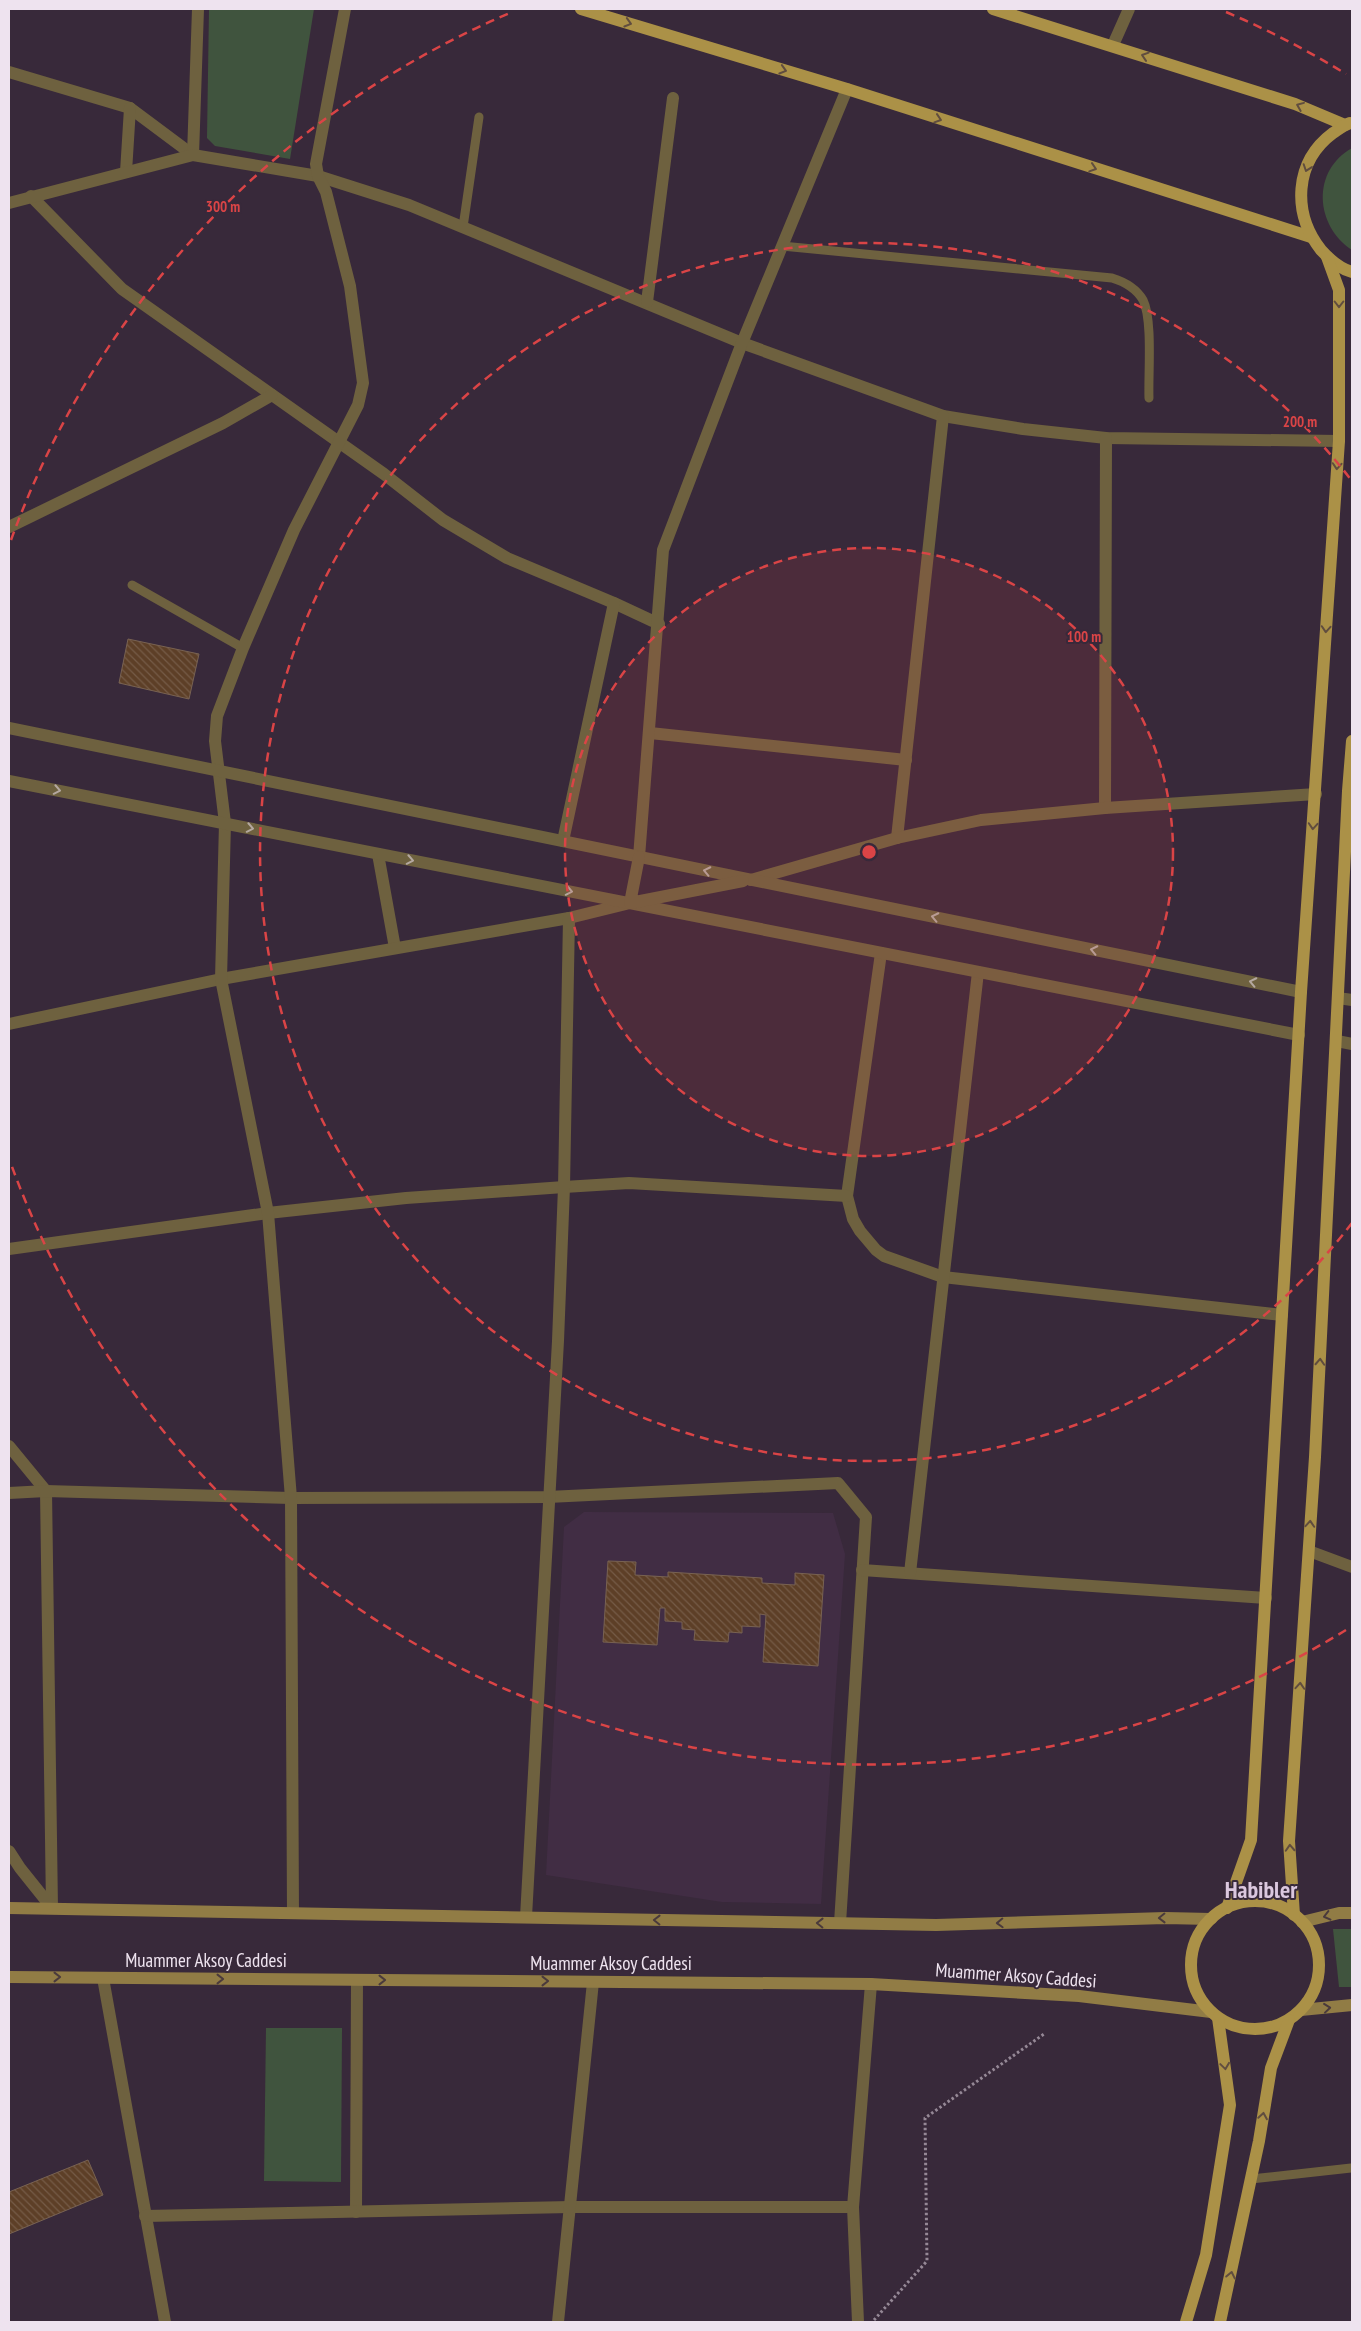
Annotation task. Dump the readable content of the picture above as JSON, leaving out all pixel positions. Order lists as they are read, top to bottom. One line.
{"streets":{"main road":["Muammer Aksoy Caddesi"]},"districts":["Habibler"],"rings":["300 m","200 m","100 m"]}
